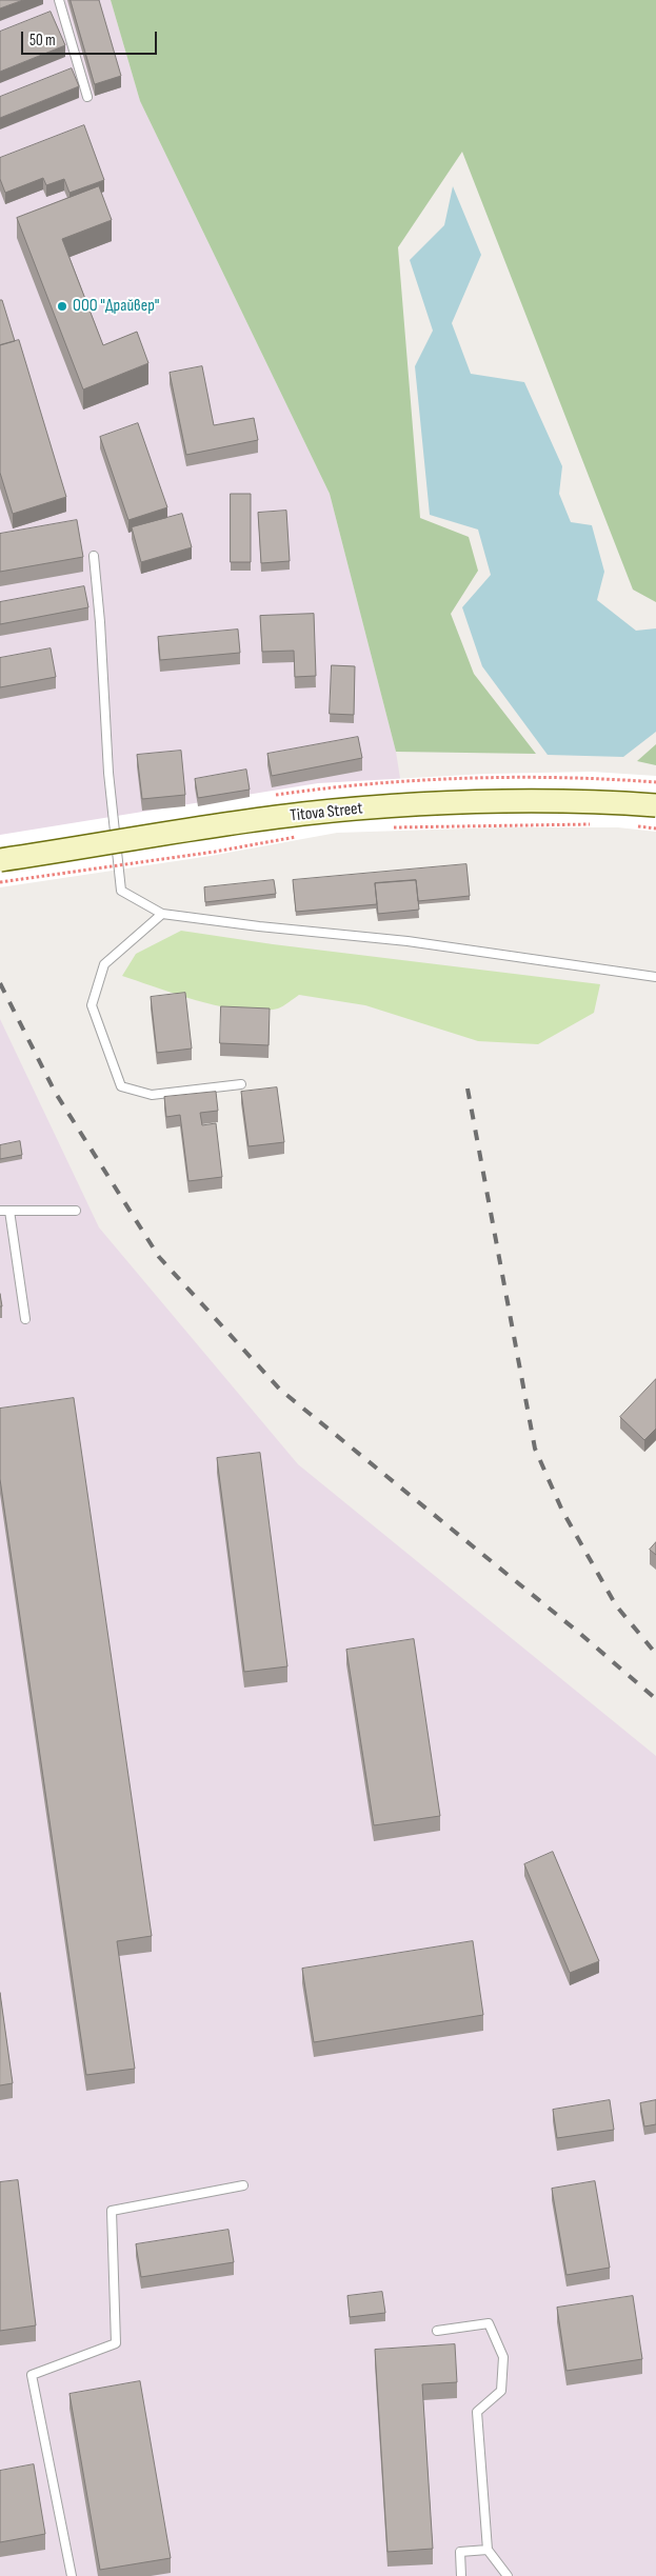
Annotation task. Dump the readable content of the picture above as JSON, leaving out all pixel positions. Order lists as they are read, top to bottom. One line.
{"streets":{"main road":["Titova Street"]},"places":["ООО \"Драйвер\""],"scale_bar":"50 m"}
